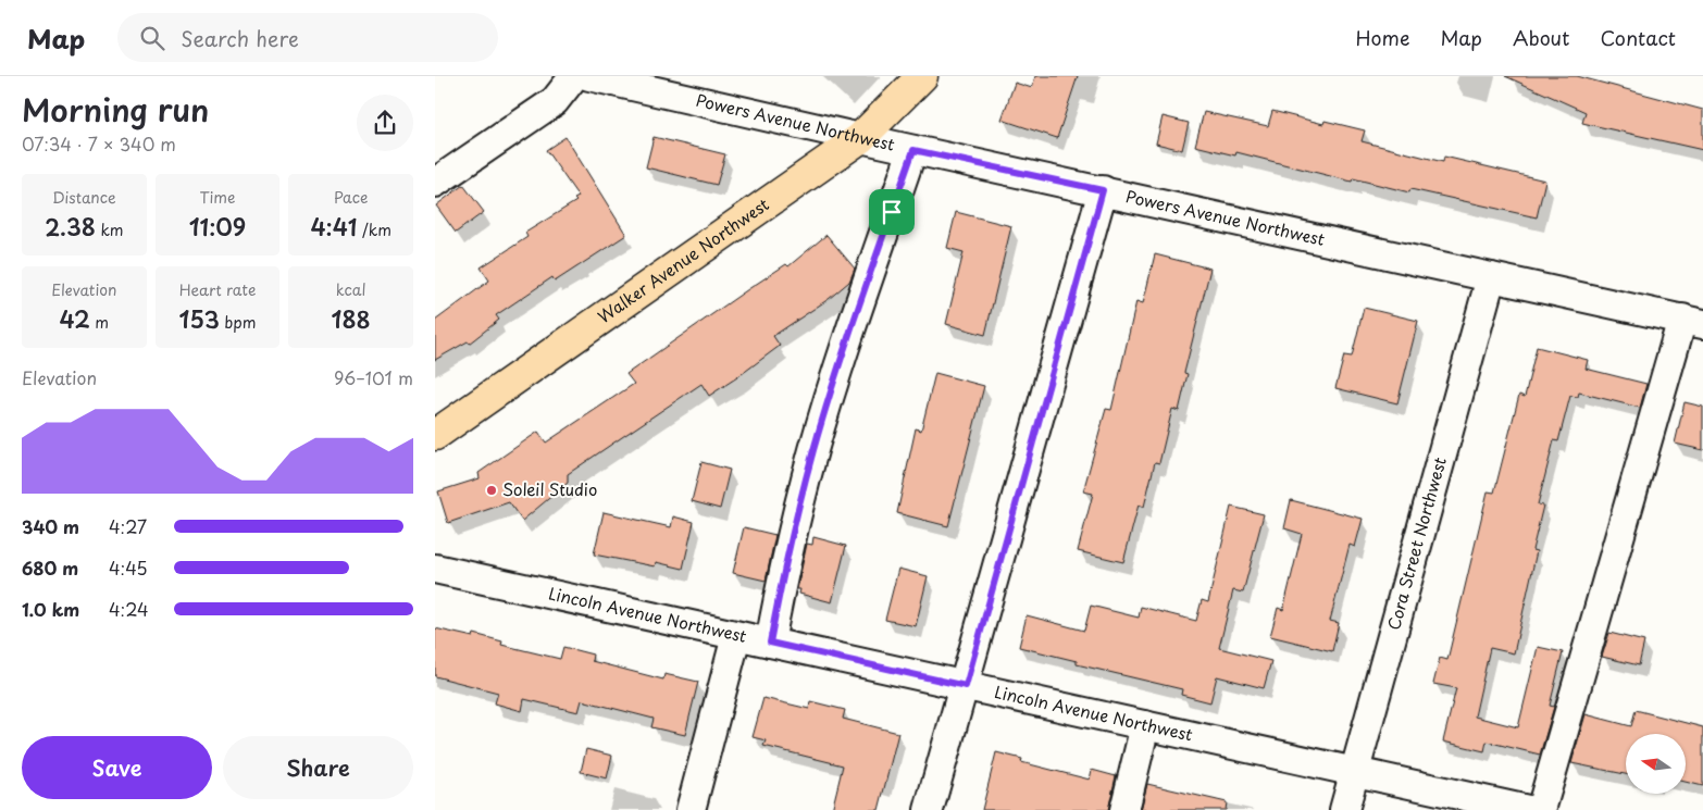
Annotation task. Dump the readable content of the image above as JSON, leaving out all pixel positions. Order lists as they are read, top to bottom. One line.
{"streets":{"main road":["Walker Avenue Northwest"],"street":["Powers Avenue Northwest","Cora Street Northwest","Lincoln Avenue Northwest"]},"crossings":[["Powers Avenue Northwest","Walker Avenue Northwest"],["Powers Avenue Northwest","Cora Street Northwest"],["Cora Street Northwest","Lincoln Avenue Northwest"]],"places":["Soleil Studio"],"north":"left","page":{"header":"Map","search":"Search here","nav":["Home","Map","About","Contact"],"heading":["Morning run","07:34 · 7 × 340 m"],"stats":[["Distance","2.38 km"],["Time","11:09"],["Pace","4:41 /km"],["Elevation","42 m"],["Heart rate","153 bpm"],["kcal","188"]],"chart":["Elevation","96–101 m"],"list":[{"name":"340 m","note":"4:27"},{"name":"680 m","note":"4:45"},{"name":"1.0 km","note":"4:24"}],"buttons":["Save","Share"]}}
